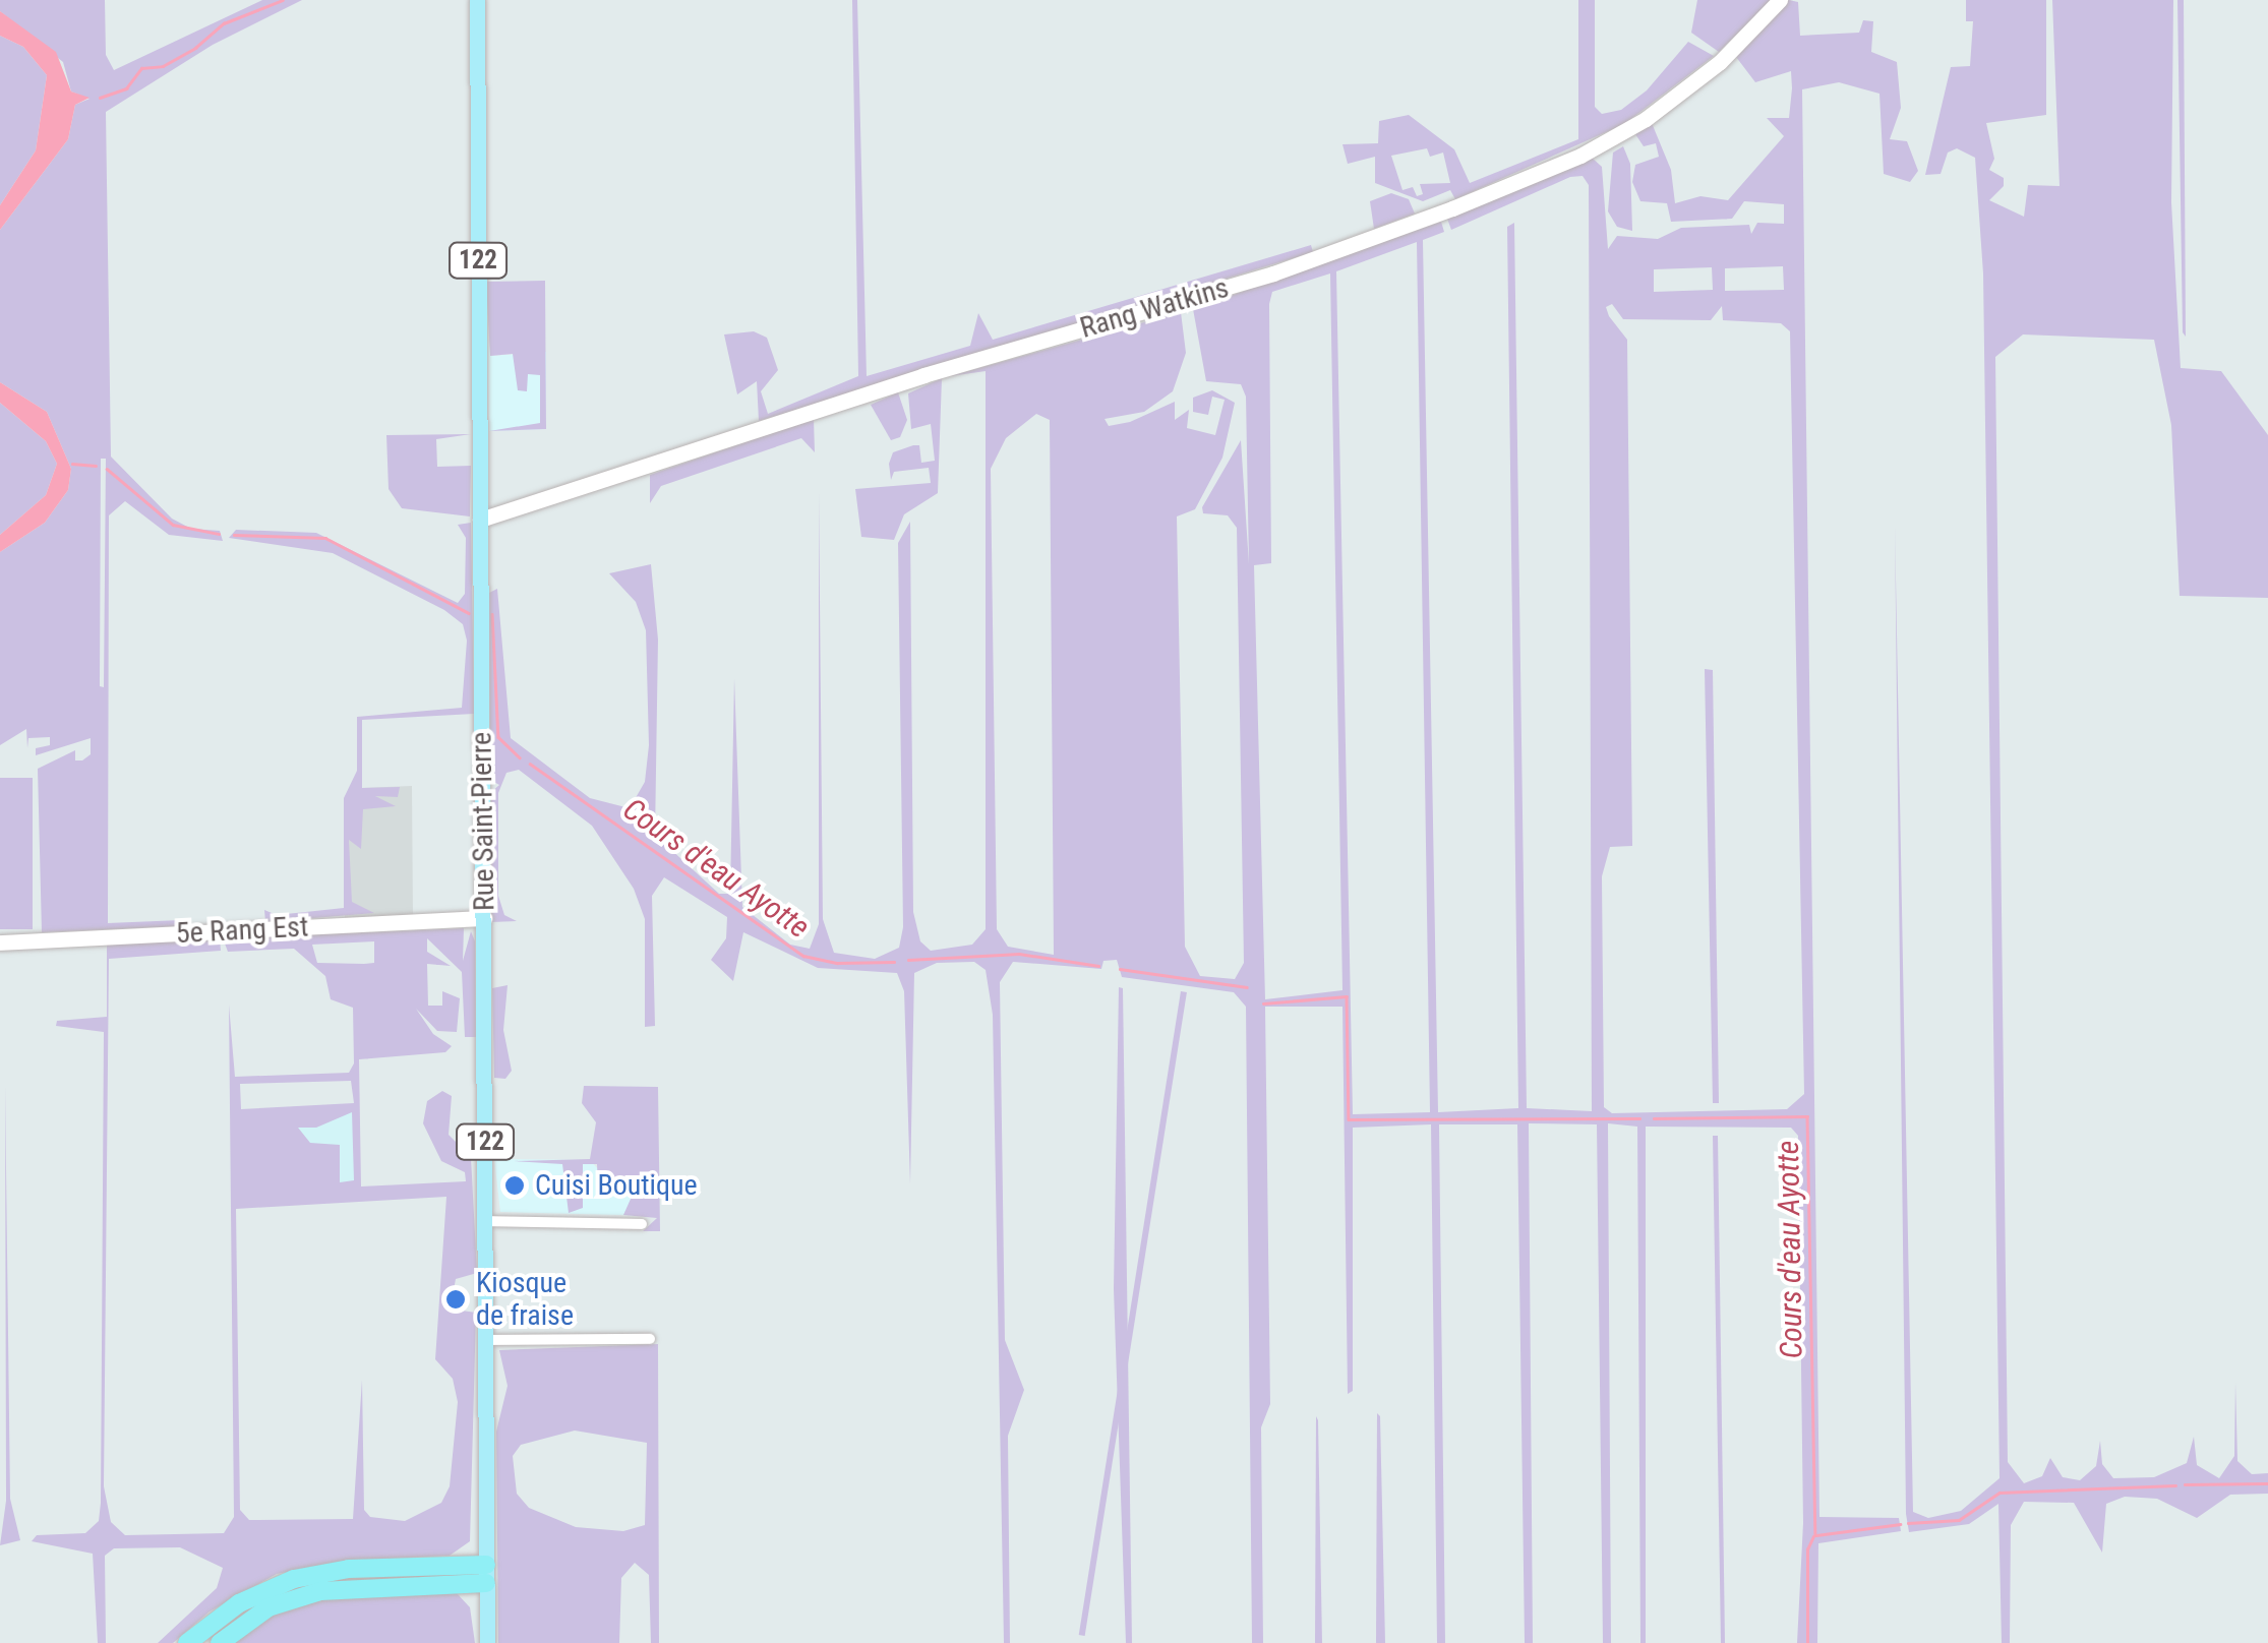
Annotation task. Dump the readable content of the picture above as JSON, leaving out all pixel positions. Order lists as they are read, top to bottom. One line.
{"streets":{"main road":["122","Rue Saint-Pierre"],"street":["Rang Watkins","5e Rang Est"]},"crossings":[["Rang Watkins","Rue Saint-Pierre"],["Rue Saint-Pierre","5e Rang Est"]],"water":["Cours d'eau Ayotte"],"places":["Cuisi Boutique","Kiosque de fraise"]}
